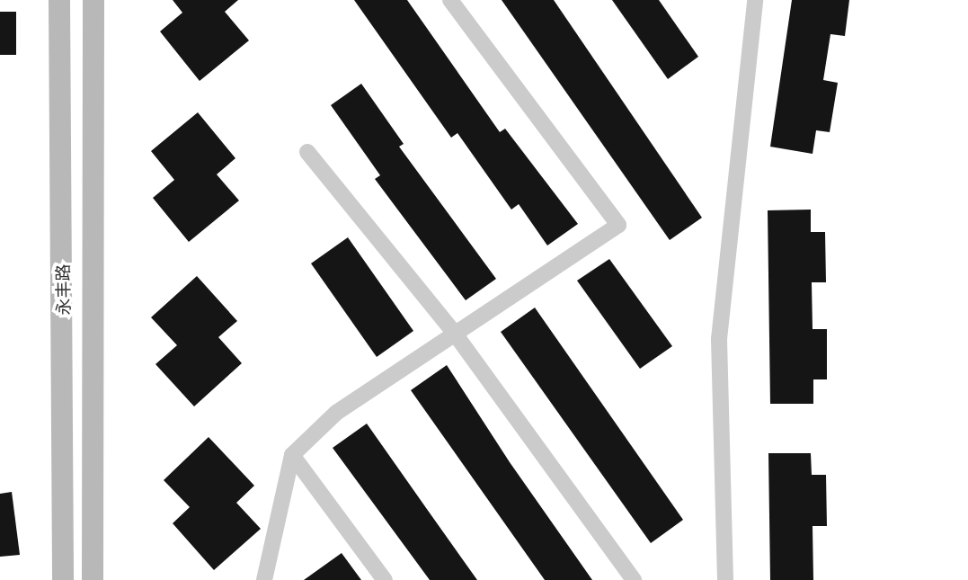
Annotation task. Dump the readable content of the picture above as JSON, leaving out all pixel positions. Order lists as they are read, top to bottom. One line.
{"streets":{"street":["永丰路"]}}
